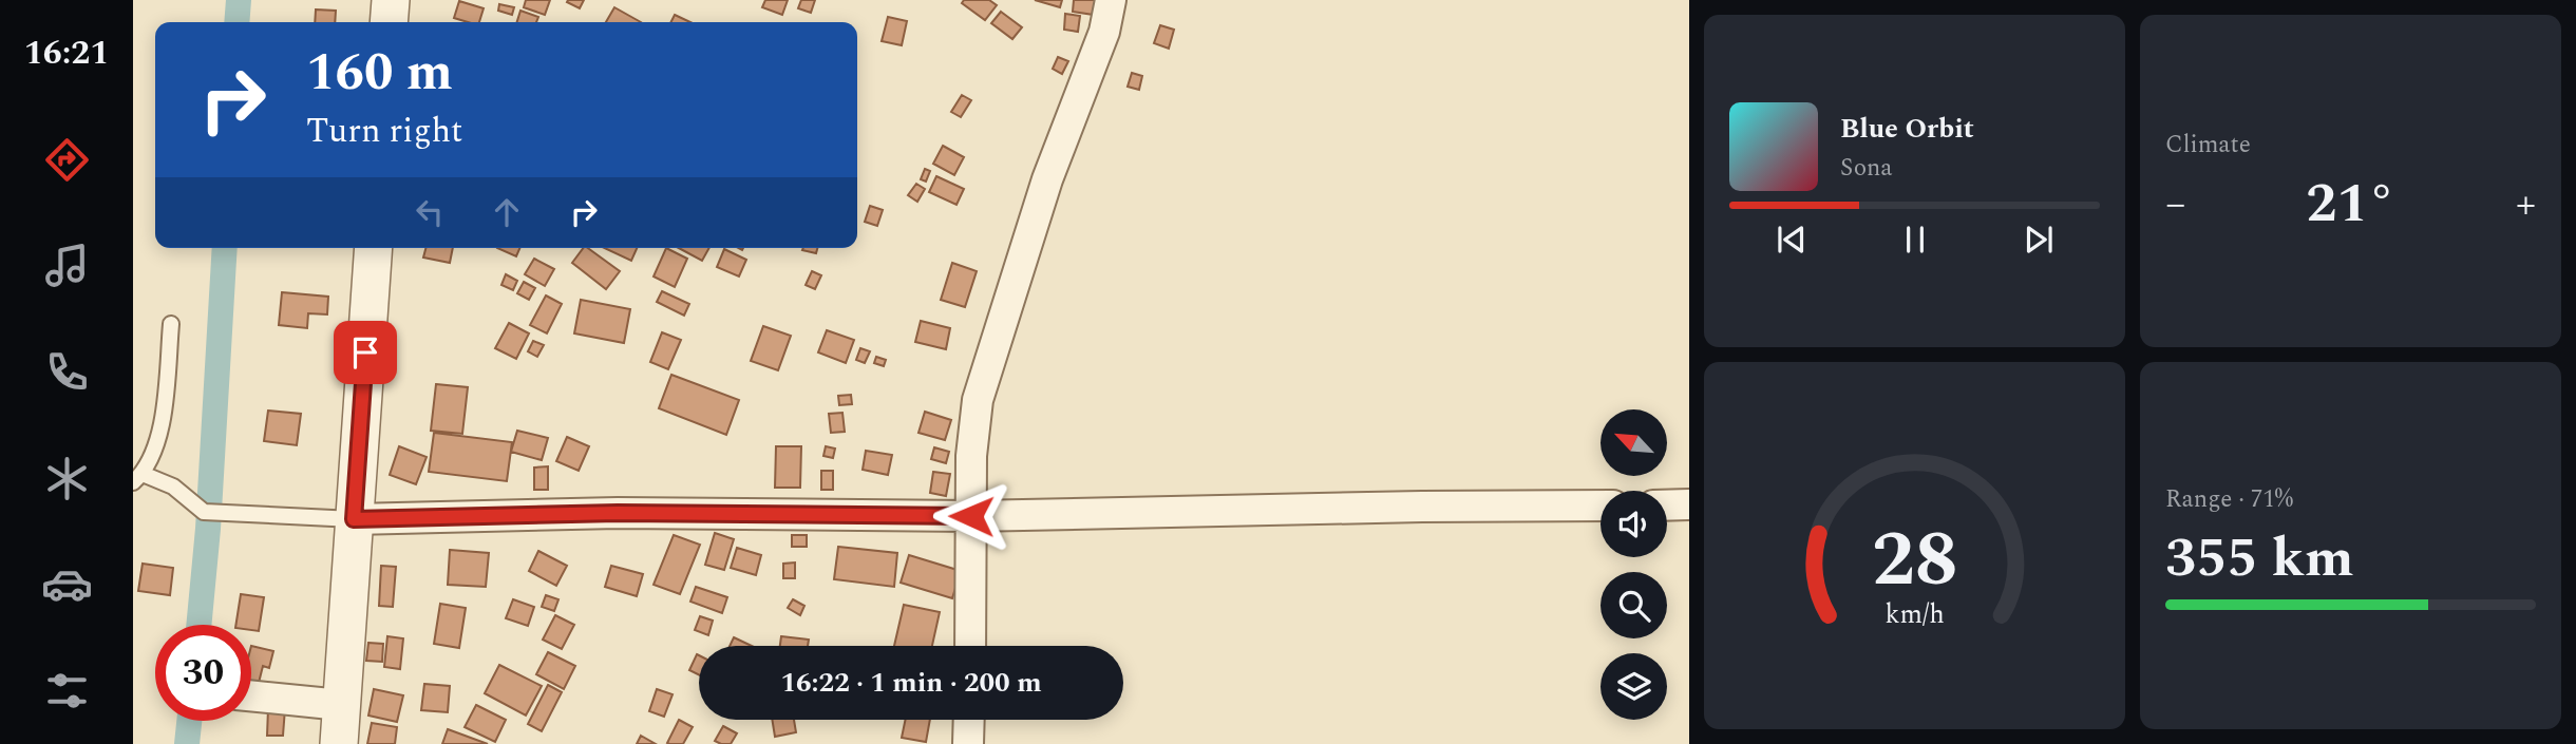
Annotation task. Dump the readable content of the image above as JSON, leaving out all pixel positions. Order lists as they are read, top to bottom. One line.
{"north":"top left","page":{"tabs":"16:21","tile":["Climate",["Range · 71%","355 km"]],"turn":["160 m","Turn right"],"song":["Blue Orbit","Sona"],"heat":["−","21°","+"],"limit":"30","trip":"16:22 · 1 min · 200 m","gauge":["28","km/h"]}}
